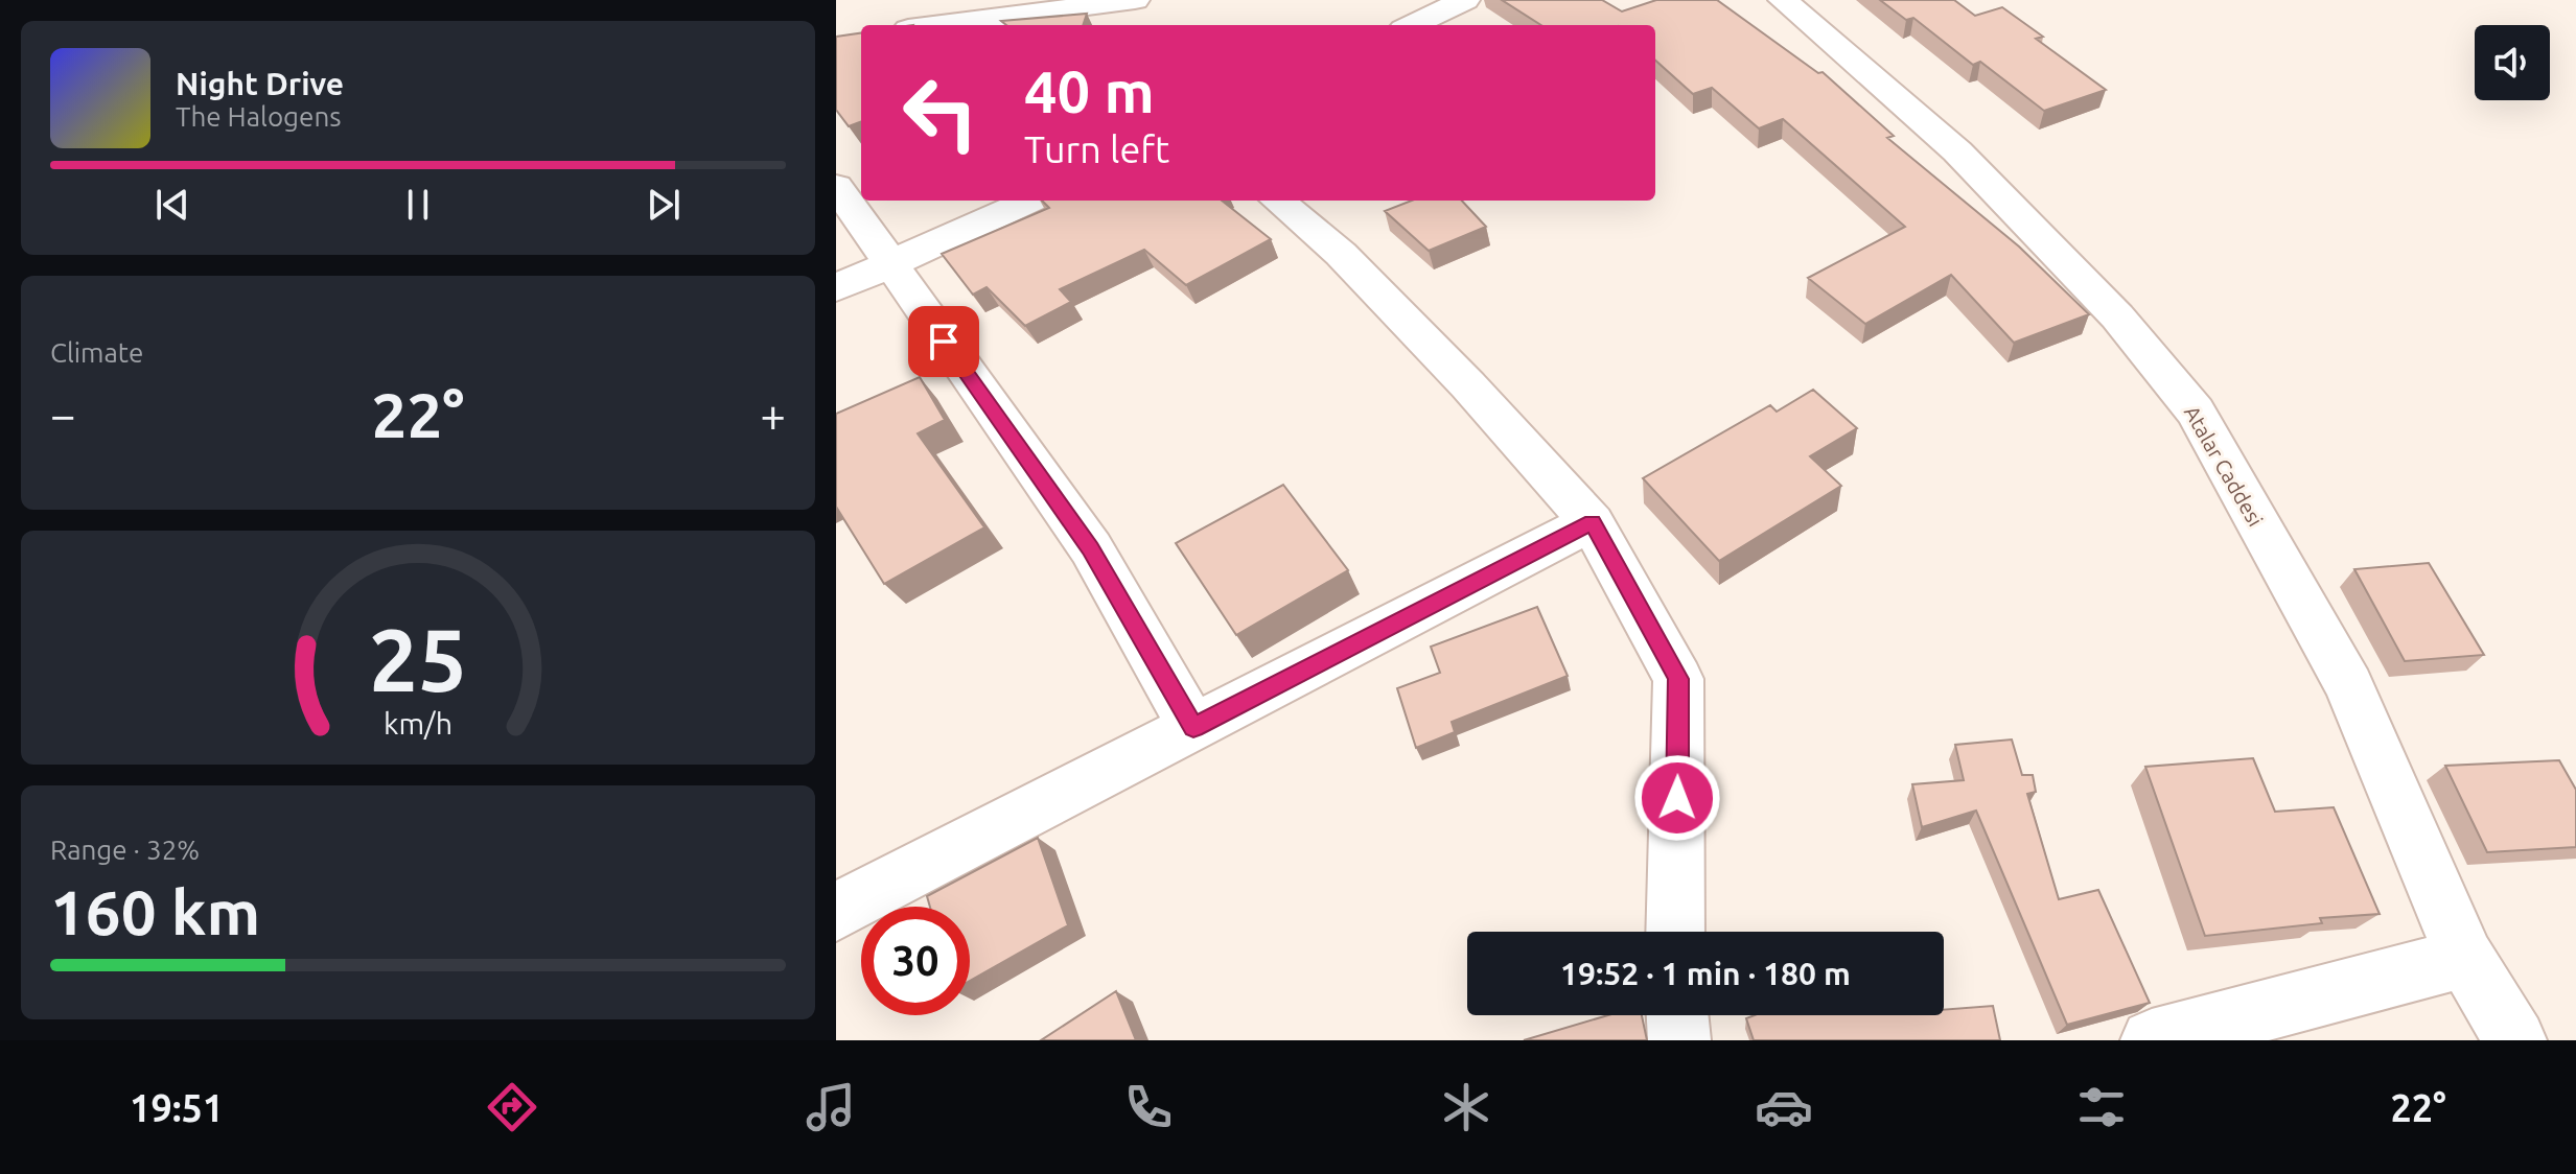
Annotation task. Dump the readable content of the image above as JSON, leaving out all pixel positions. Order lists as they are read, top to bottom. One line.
{"streets":{"street":["Atalar Caddesi"]},"page":{"turn":["40 m","Turn left"],"song":["Night Drive","The Halogens"],"tile":["Climate",["Range · 32%","160 km"]],"heat":["−","22°","+"],"limit":"30","trip":"19:52 · 1 min · 180 m","tabs":["19:51","22°"],"gauge":["25","km/h"]}}
